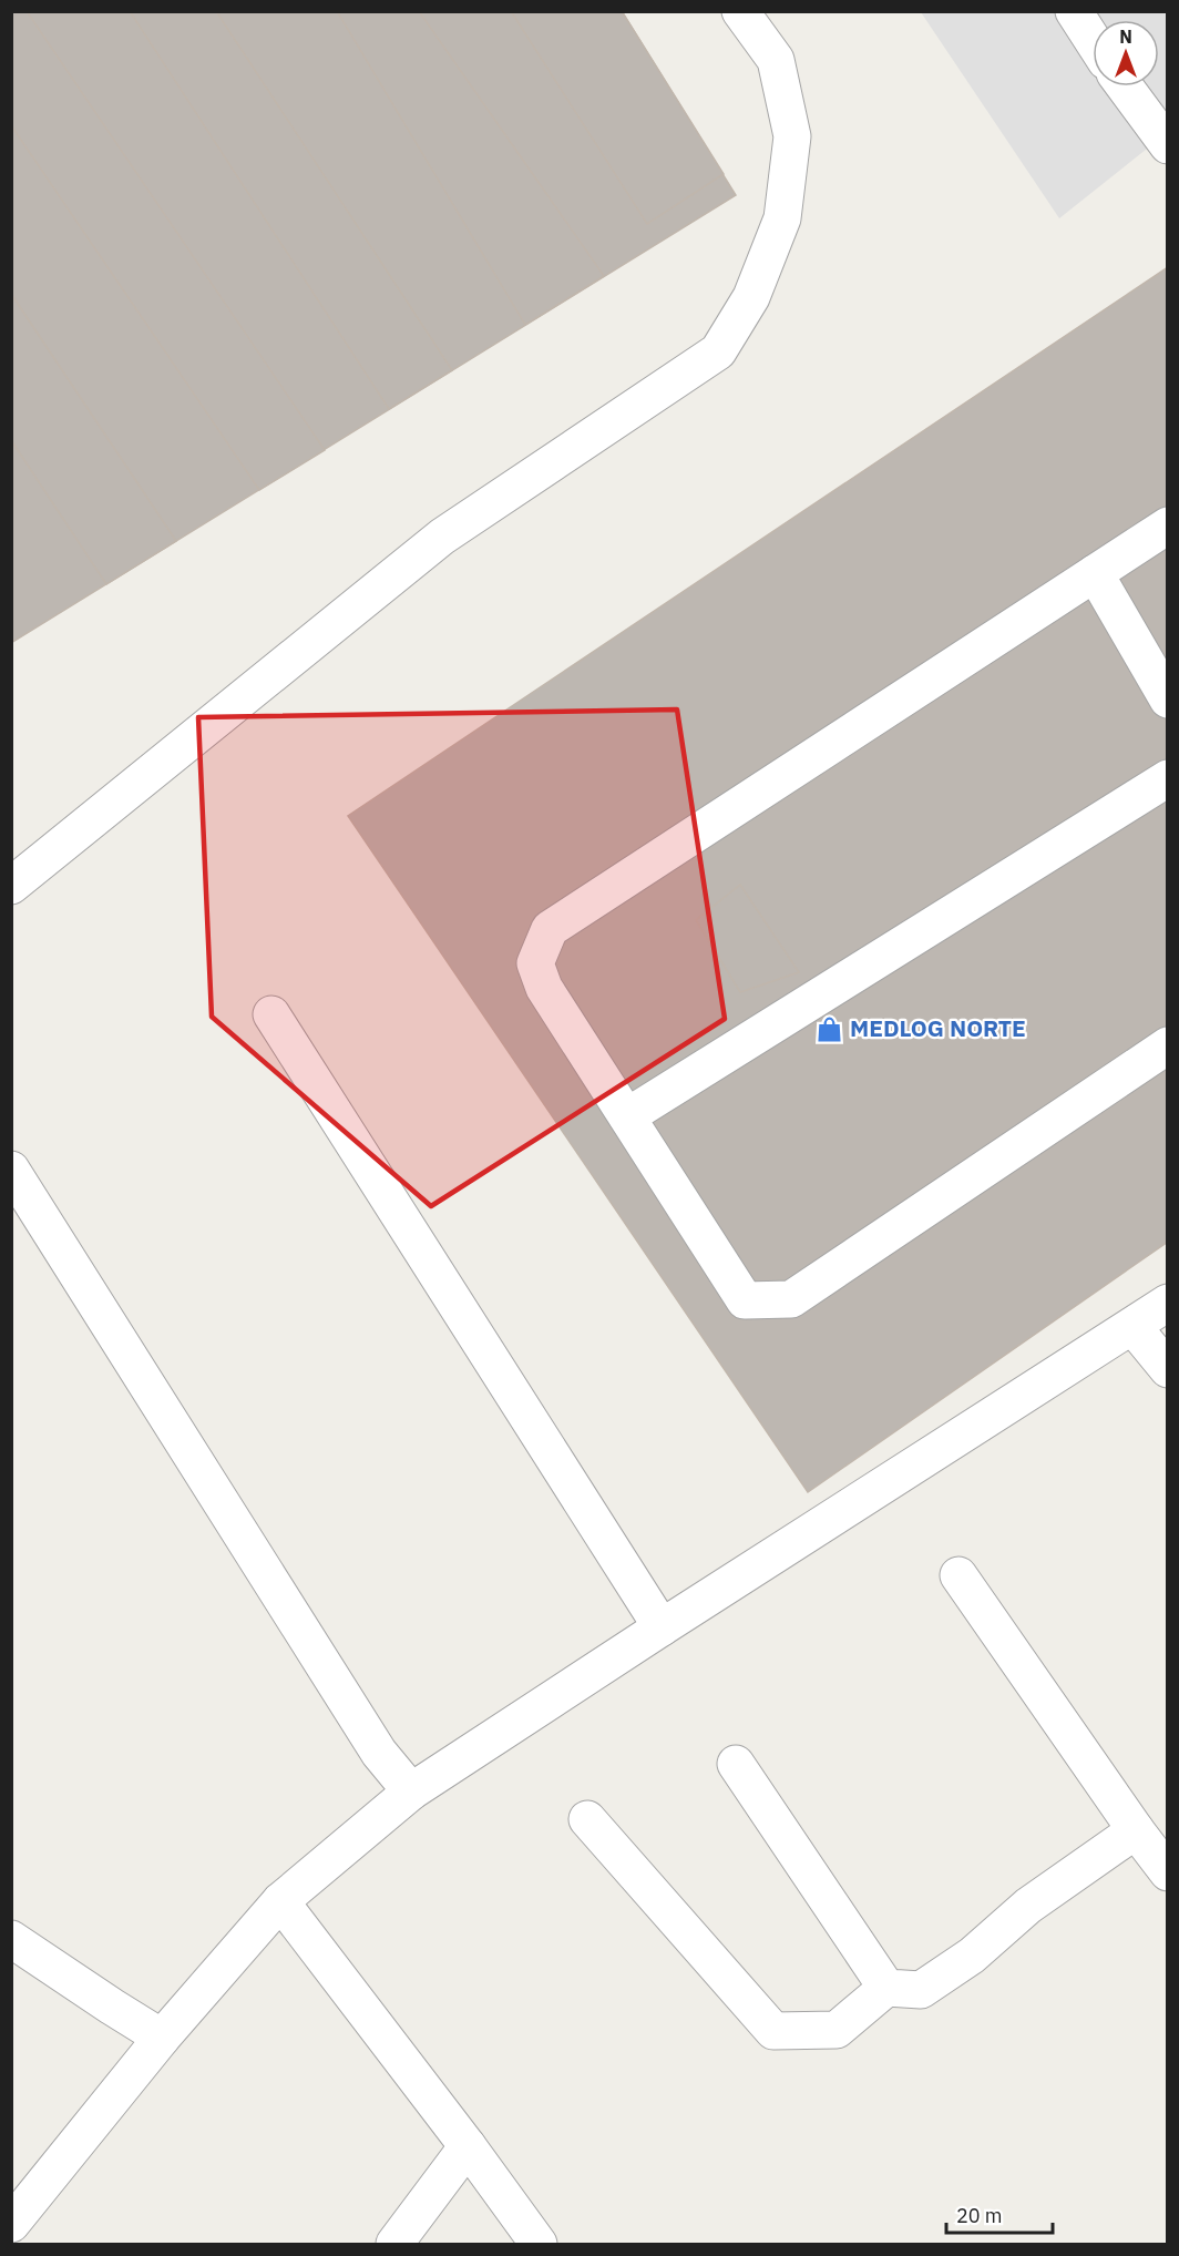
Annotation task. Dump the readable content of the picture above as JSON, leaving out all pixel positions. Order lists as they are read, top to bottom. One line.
{"places":{"shop":["MEDLOG NORTE"]},"scale_bar":"20 m","north":"top"}
